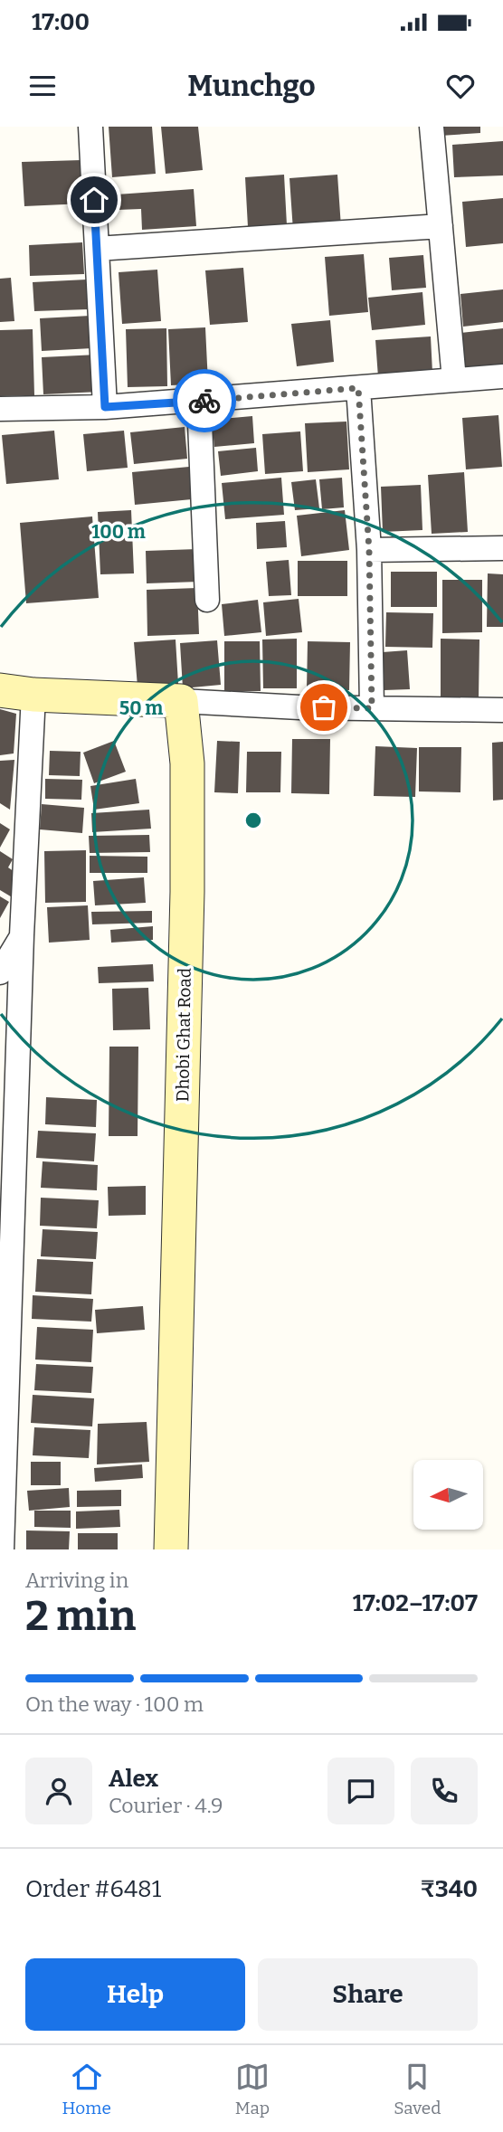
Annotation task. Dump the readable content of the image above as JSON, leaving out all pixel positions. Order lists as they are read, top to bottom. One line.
{"streets":{"main road":["Dhobi Ghat Road"]},"north":"left","page":{"status":"17:00","header":"Munchgo","heading":["2 min","Arriving in","17:02–17:07"],"panel":["Alex","Courier · 4.9","Order #6481","₹340"],"bar":"On the way · 100 m","buttons":["Help","Share"],"tabs":["Home","Map","Saved"]},"rings":["100 m","50 m"]}
